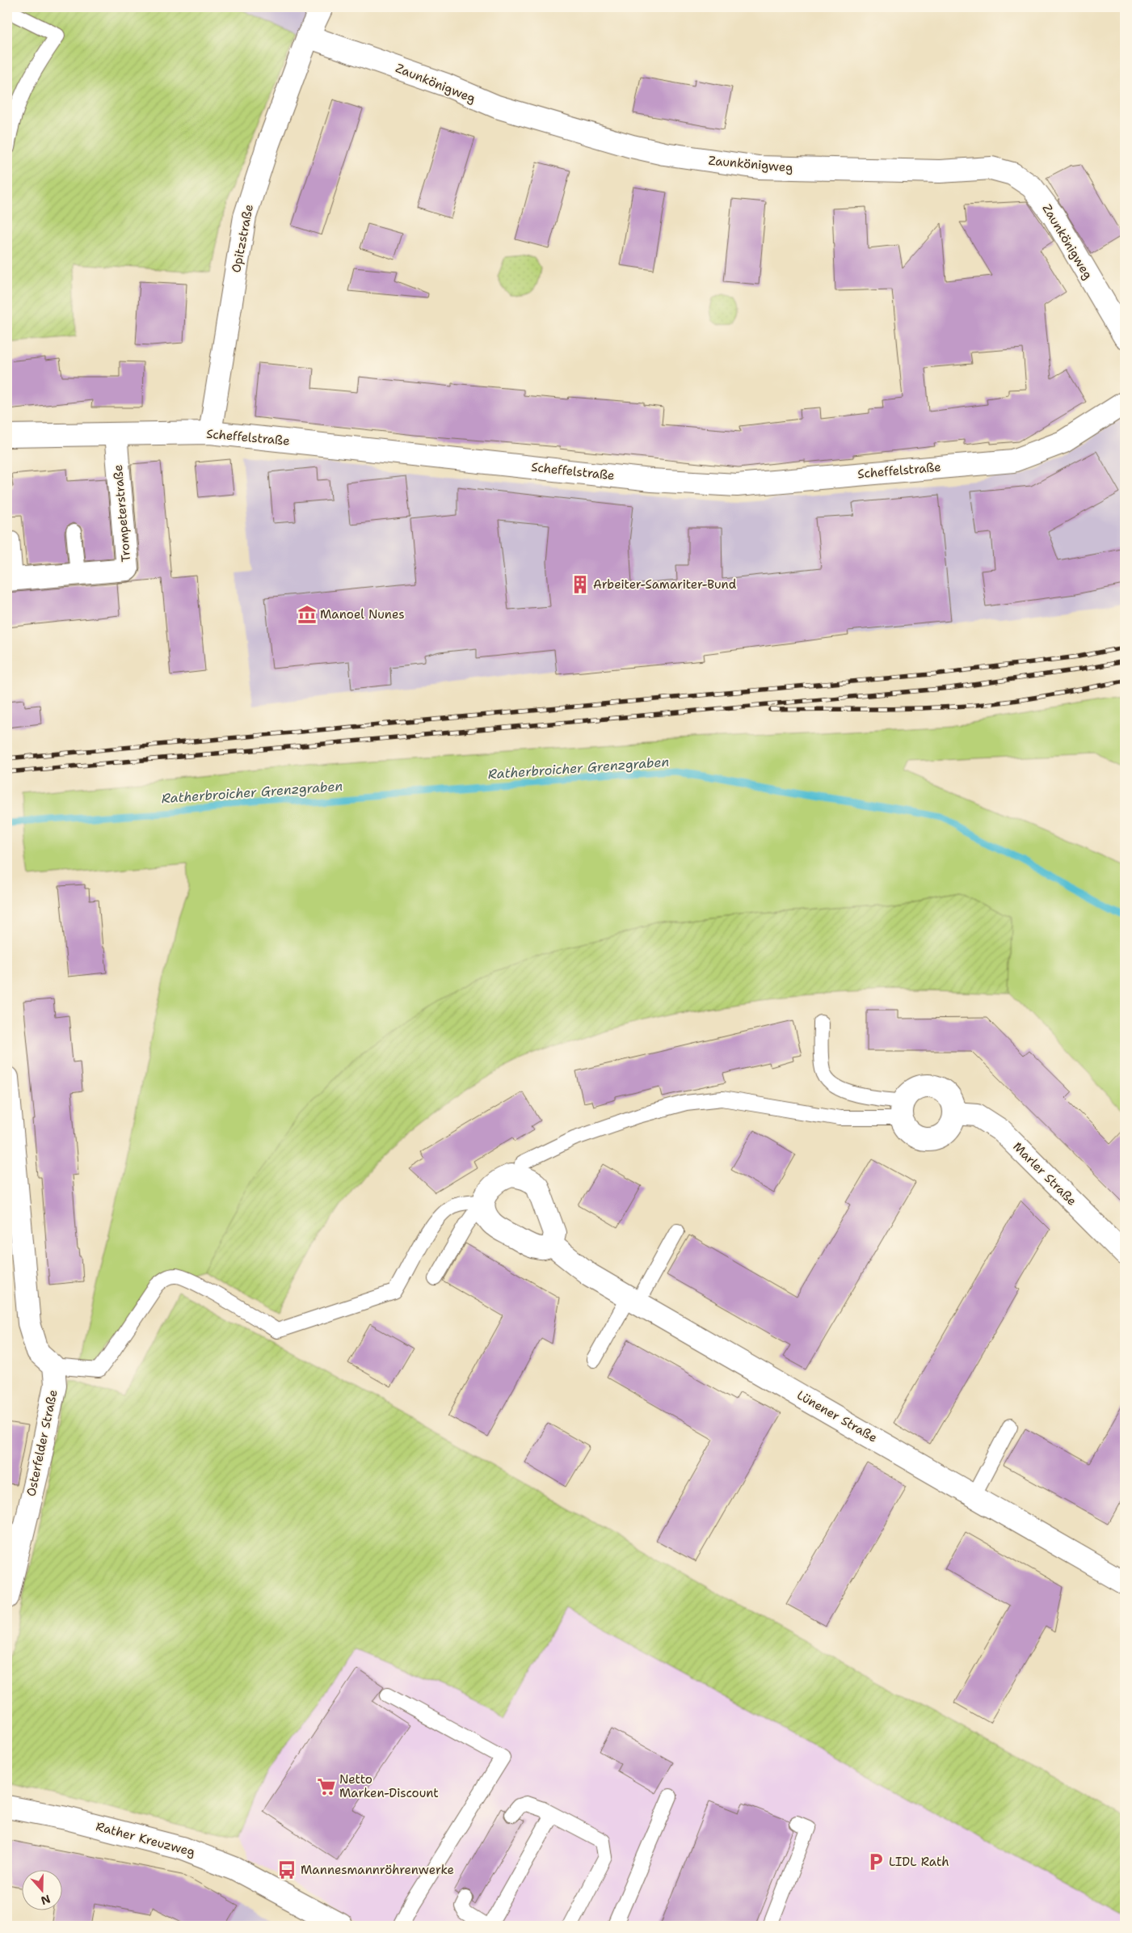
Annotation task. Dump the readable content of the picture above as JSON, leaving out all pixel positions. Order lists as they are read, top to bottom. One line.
{"streets":{"street":["Zaunkönigweg","Opitzstraße","Scheffelstraße","Trompeterstraße","Marler Straße","Lünener Straße","Osterfelder Straße","Rather Kreuzweg"]},"crossings":[["Zaunkönigweg","Opitzstraße"],["Opitzstraße","Scheffelstraße"],["Scheffelstraße","Trompeterstraße"]],"water":["Ratherbroicher Grenzgraben"],"places":{"building":["Arbeiter-Samariter-Bund"],"museum":["Manoel Nunes"],"supermarket":["Netto Marken-Discount"],"parking":["LIDL Rath"],"bus stop":["Mannesmannröhrenwerke"]},"north":"bottom"}
